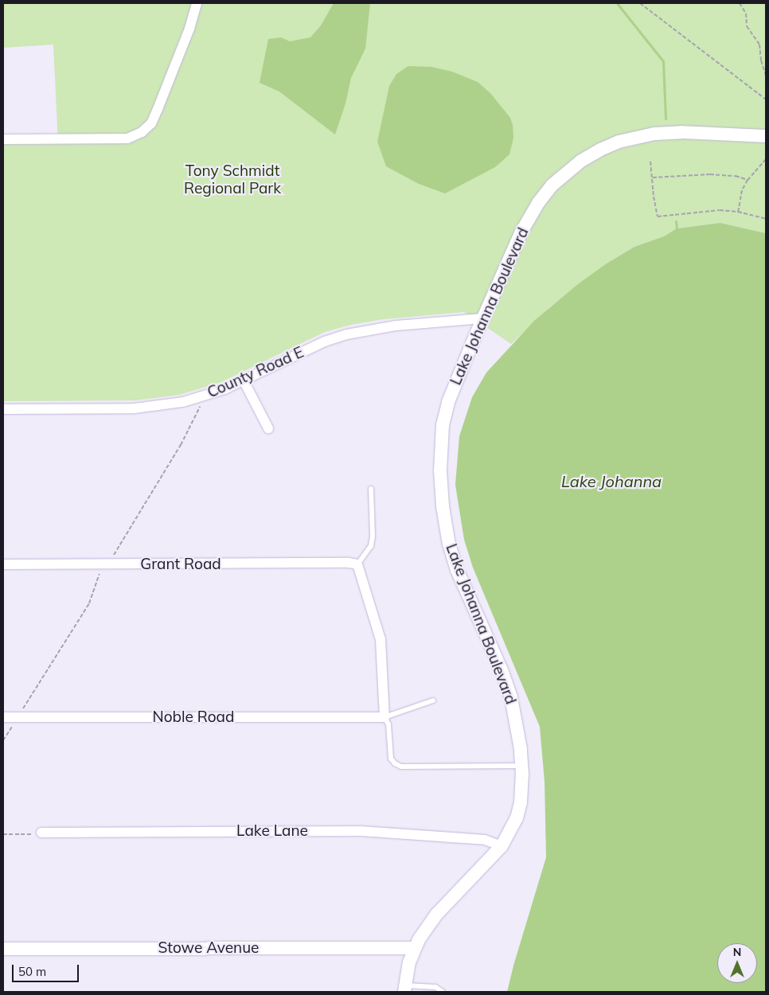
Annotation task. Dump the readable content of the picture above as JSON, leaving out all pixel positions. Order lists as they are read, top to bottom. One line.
{"streets":{"street":["Lake Johanna Boulevard","County Road E","Grant Road","Noble Road","Lake Lane","Stowe Avenue"]},"crossings":[["Lake Johanna Boulevard","County Road E"],["Lake Johanna Boulevard","Lake Lane"],["Lake Johanna Boulevard","Stowe Avenue"]],"water":["Lake Johanna"],"parks":["Tony Schmidt Regional Park"],"scale_bar":"50 m","north":"top"}
